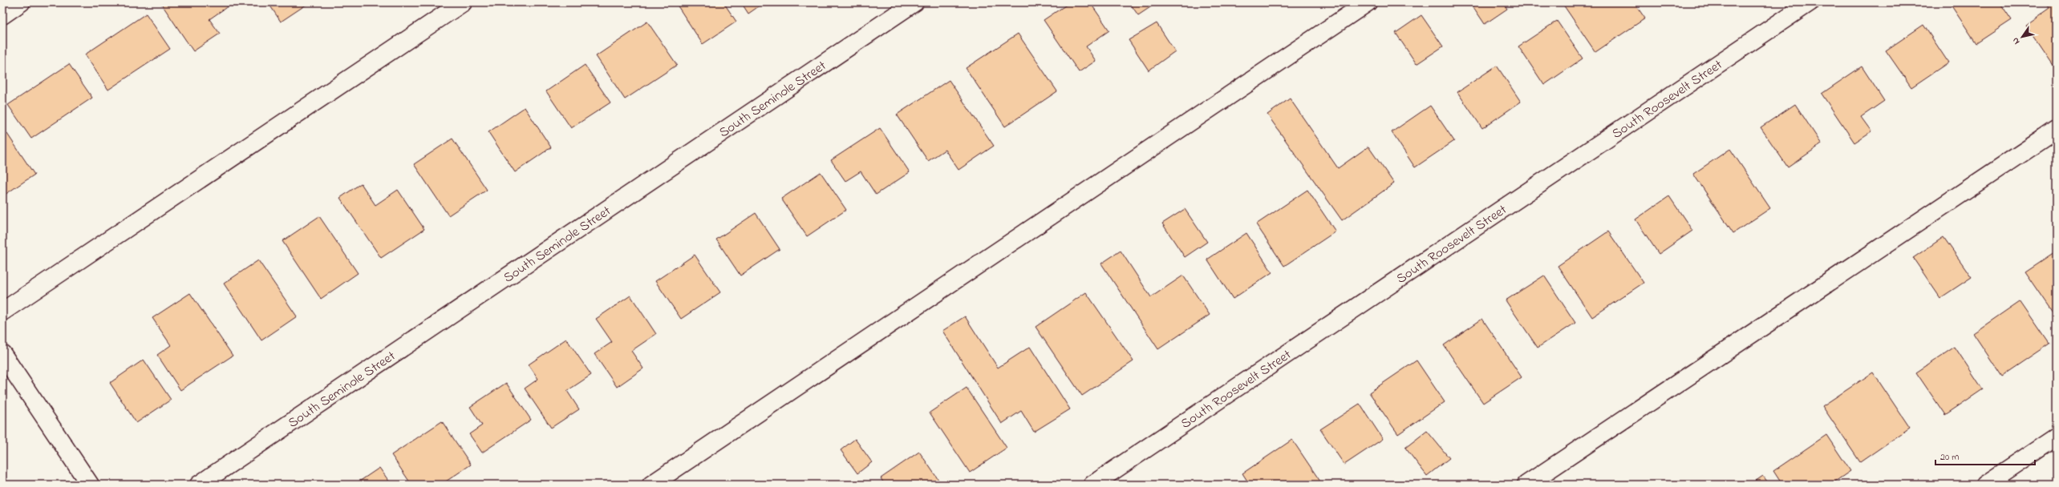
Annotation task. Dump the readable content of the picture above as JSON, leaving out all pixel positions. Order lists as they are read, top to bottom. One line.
{"streets":{"street":["South Seminole Street","South Roosevelt Street"]},"scale_bar":"20 m","north":"bottom left"}
